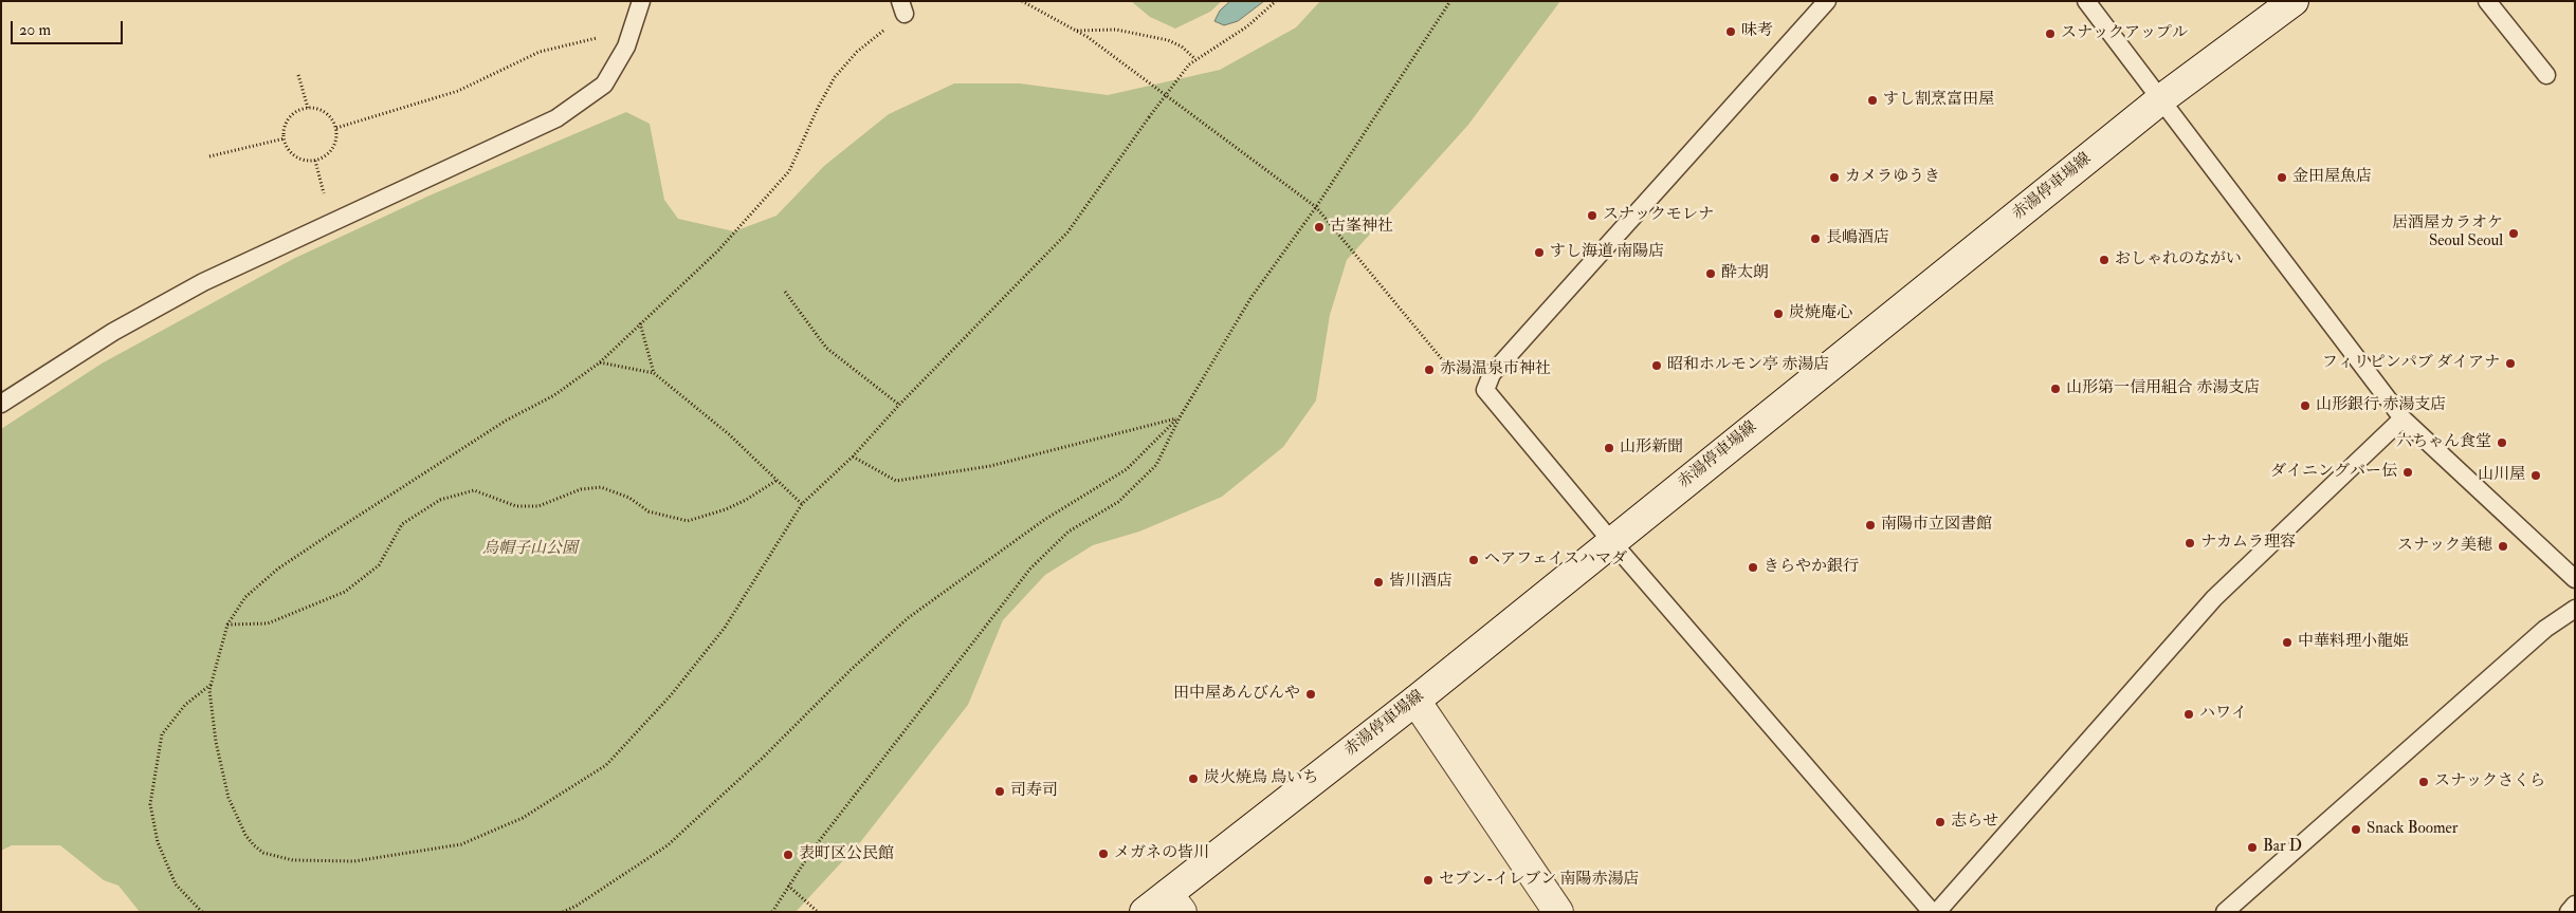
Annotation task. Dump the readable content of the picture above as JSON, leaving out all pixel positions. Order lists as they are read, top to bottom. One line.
{"streets":{"main road":["赤湯停車場線"]},"parks":["烏帽子山公園"],"places":["味考","スナックアップル","すし割烹富田屋","カメラゆうき","金田屋魚店","スナックモレナ","古峯神社","居酒屋カラオケ Seoul Seoul","長嶋酒店","すし海道 南陽店","おしゃれのながい","酔太朗","炭焼庵心","フィリピンパブ ダイアナ","昭和ホルモン亭 赤湯店","赤湯温泉市神社","山形第一信用組合 赤湯支店","山形銀行 赤湯支店","六ちゃん食堂","山形新聞","ダイニングバー伝","山川屋","南陽市立図書館","ナカムラ理容","スナック美穂","ヘアフェイスハマダ","きらやか銀行","皆川酒店","中華料理小龍姫","田中屋あんびんや","ハワイ","炭火焼鳥 鳥いち","スナックさくら","司寿司","志らせ","Snack Boomer","Bar D","メガネの皆川","表町区公民館","セブン-イレブン 南陽赤湯店"],"scale_bar":"20 m"}
